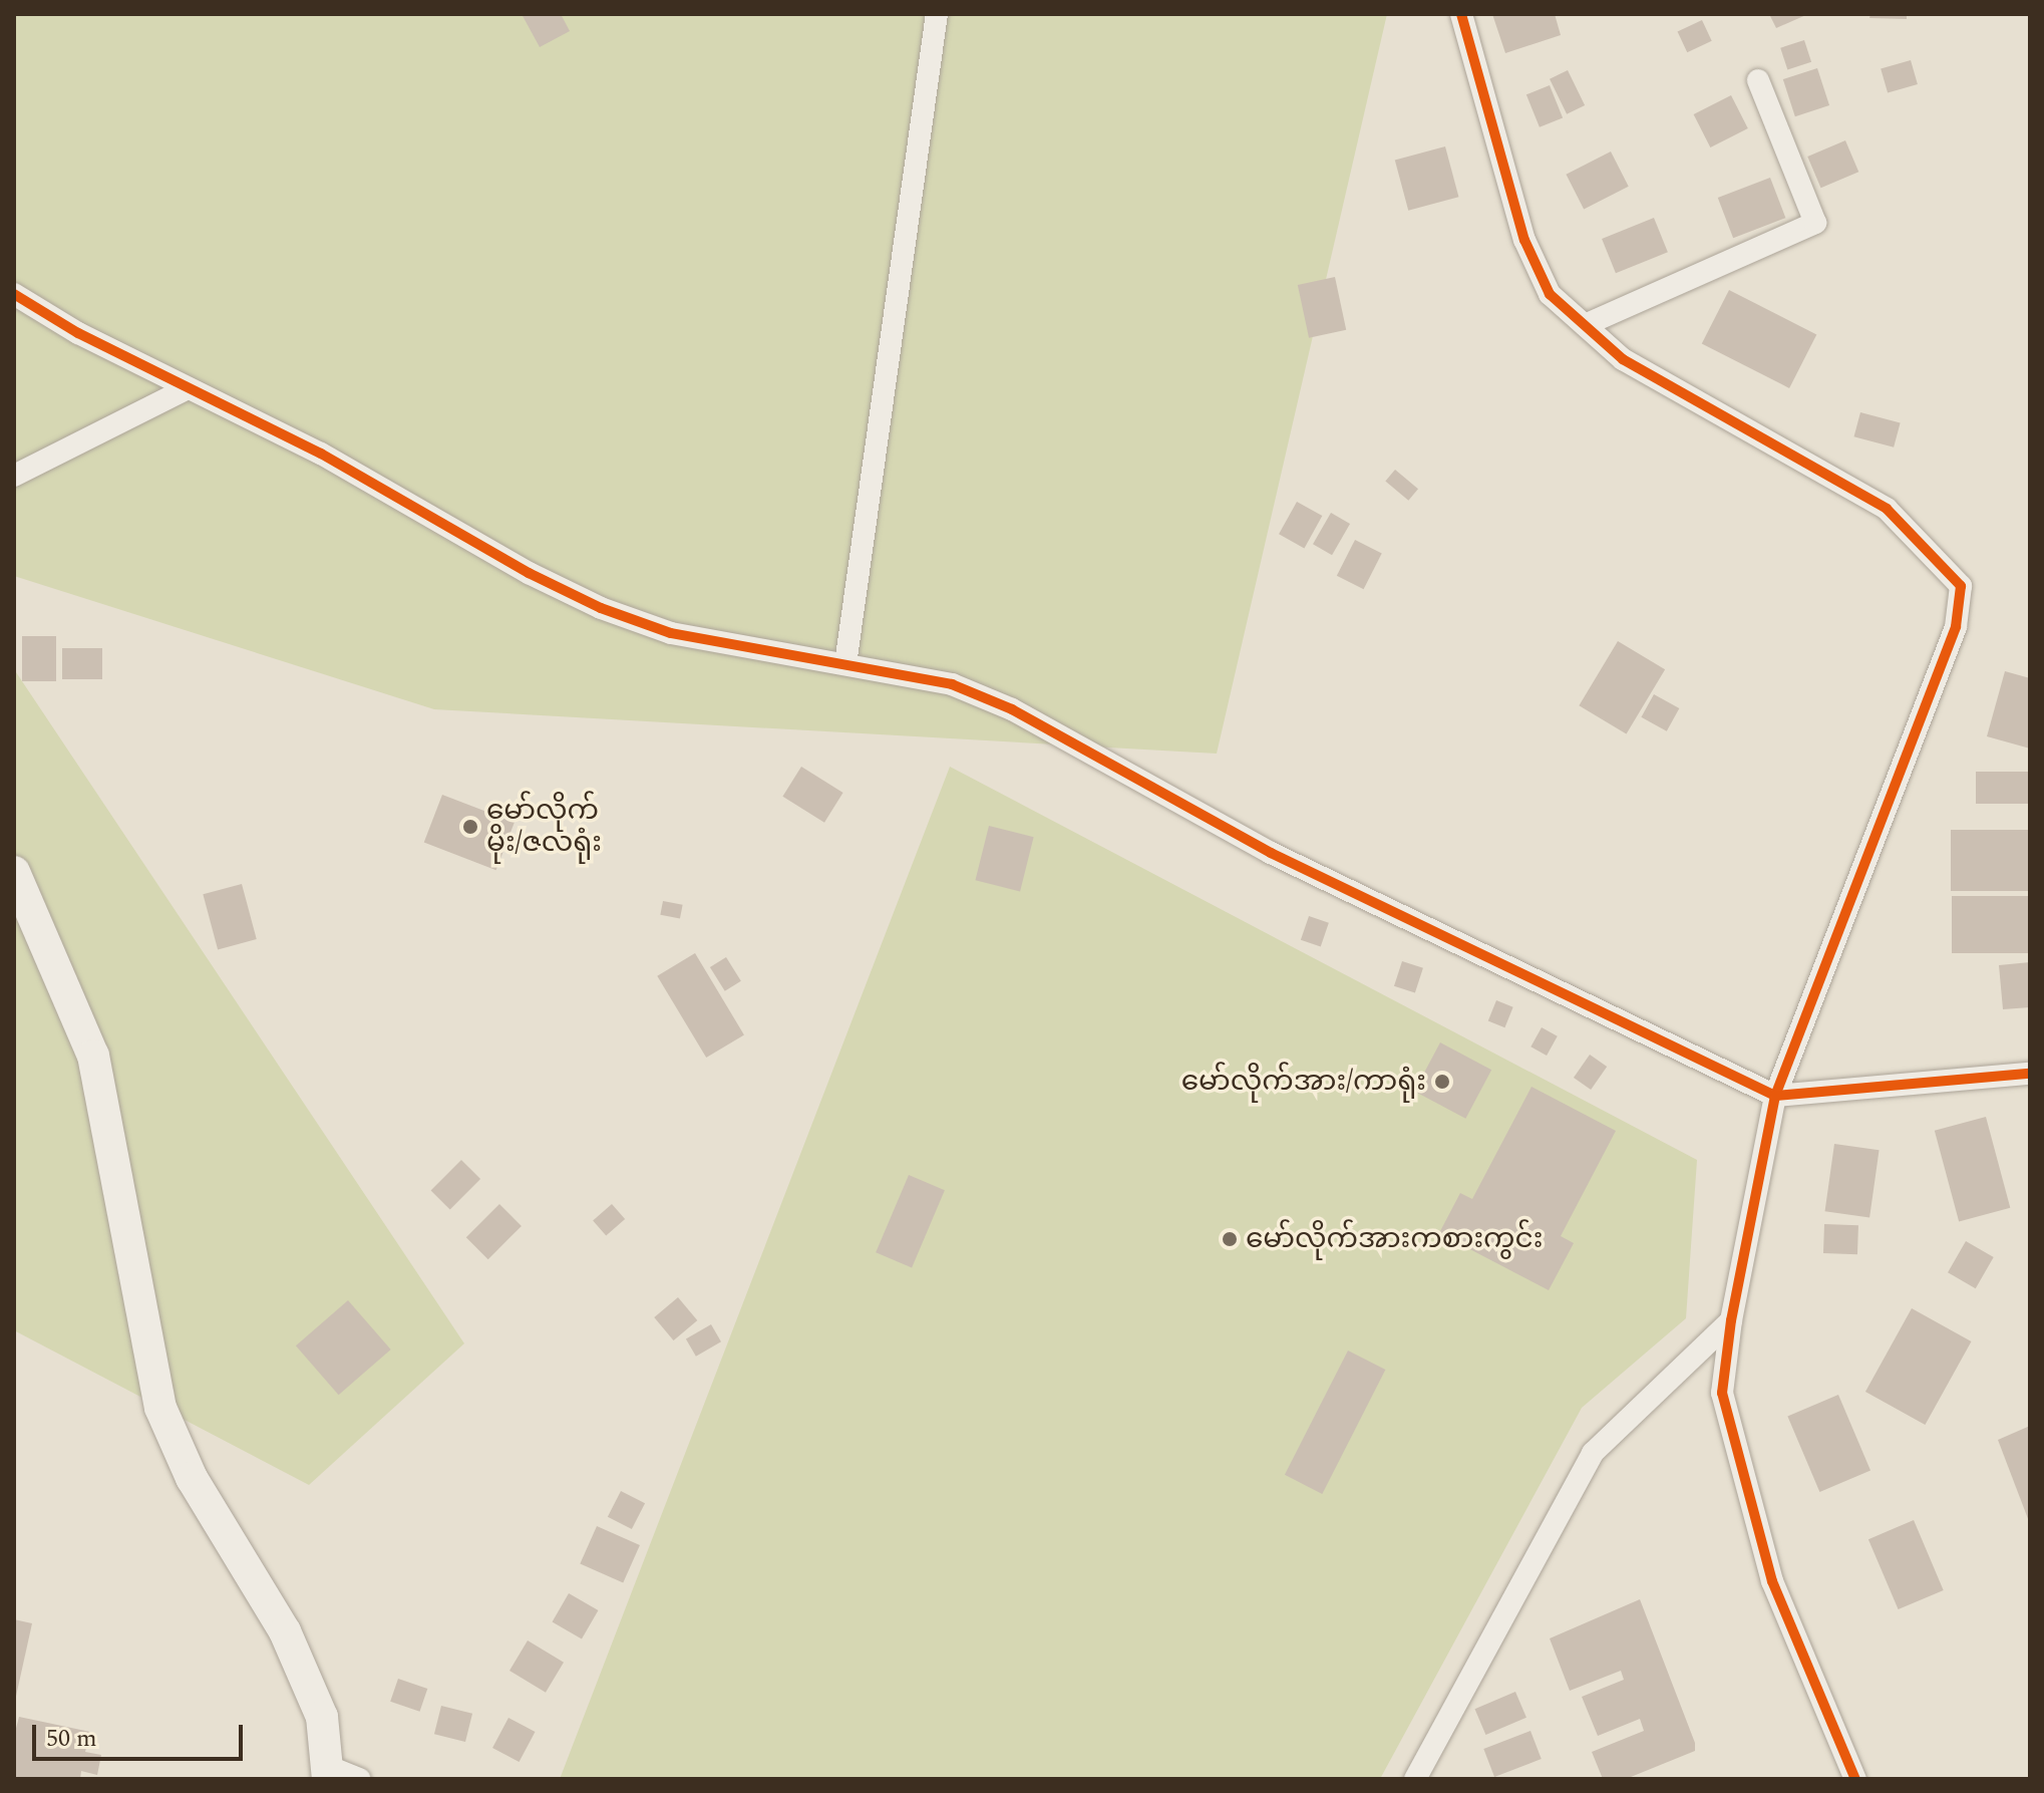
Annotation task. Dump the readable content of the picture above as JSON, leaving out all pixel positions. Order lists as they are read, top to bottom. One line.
{"places":["မော်လိုက် မိုး/ဇလရုံး","မော်လိုက်အား/ကာရုံး","မော်လိုက်အားကစားကွင်း"],"scale_bar":"50 m"}
